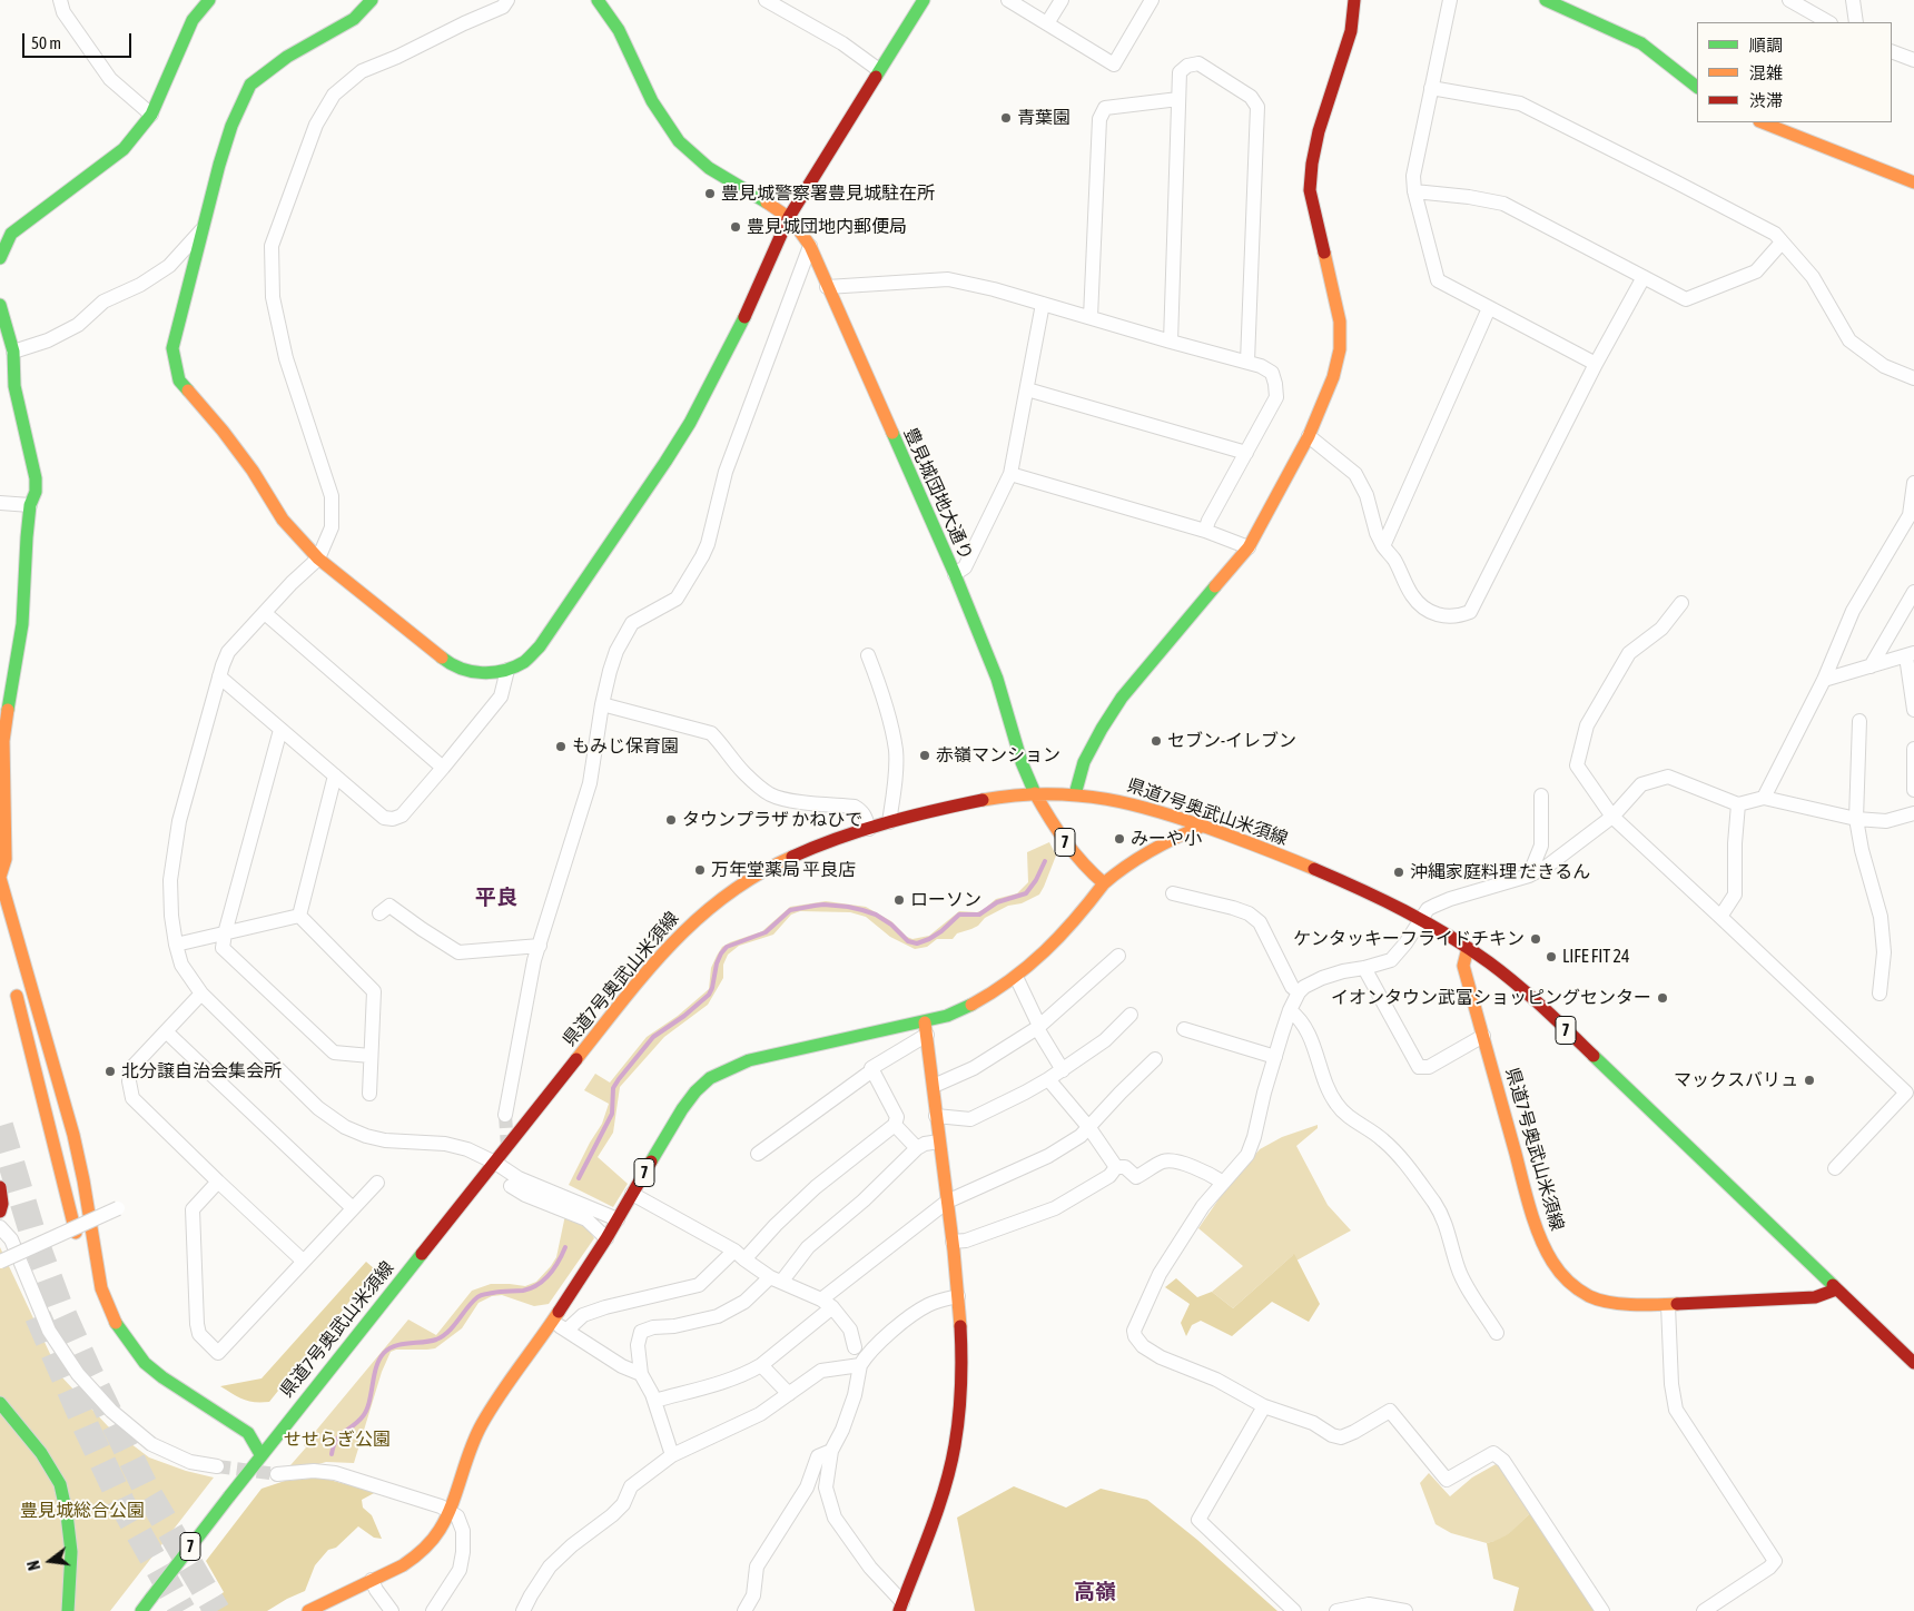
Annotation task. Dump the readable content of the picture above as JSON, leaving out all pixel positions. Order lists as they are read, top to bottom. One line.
{"streets":{"main road":["豊見城団地大通り","県道7号奥武山米須線","7"]},"crossings":[["豊見城団地大通り","県道7号奥武山米須線"],["豊見城団地大通り","7"],["県道7号奥武山米須線","7"]],"districts":["平良","高嶺"],"parks":["せせらぎ公園","豊見城総合公園"],"places":["青葉園","豊見城警察署豊見城駐在所","豊見城団地内郵便局","セブン-イレブン","もみじ保育園","赤嶺マンション","タウンプラザ かねひで","みーや小","万年堂薬局 平良店","沖縄家庭料理 だきるん","ローソン","ケンタッキーフライドチキン","LIFE FIT 24","イオンタウン武富ショッピングセンター","北分譲自治会集会所","マックスバリュ"],"legend":["順調","混雑","渋滞"],"scale_bar":"50 m","north":"left"}
